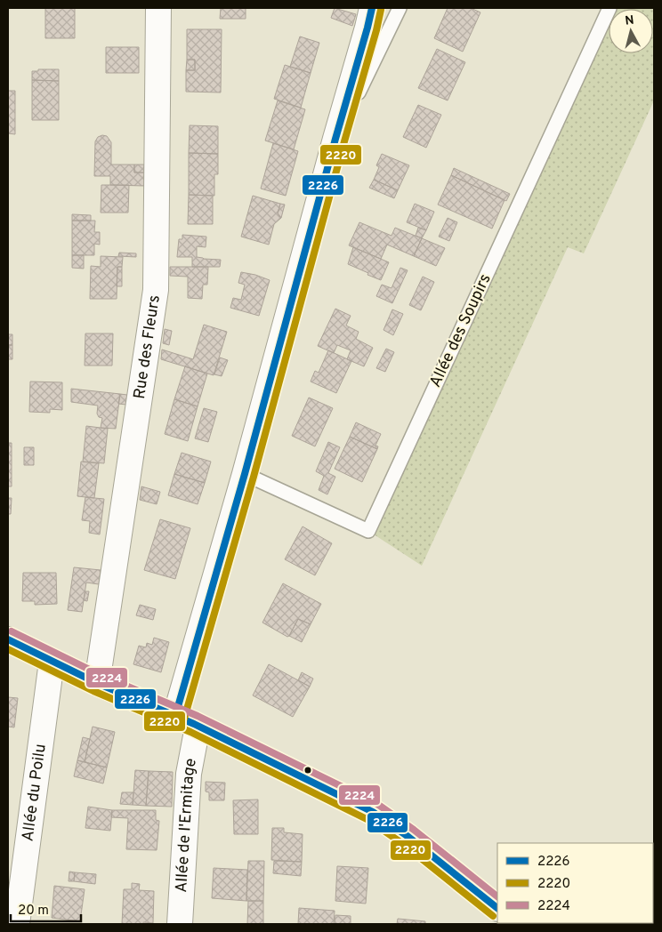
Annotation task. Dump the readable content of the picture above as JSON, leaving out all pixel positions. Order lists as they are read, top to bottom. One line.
{"streets":{"street":["Rue des Fleurs","Allée du Poilu","Allée de l'Ermitage"],"lane":["Allée des Soupirs"]},"lines":["transit line 2226","transit line 2220","transit line 2224"],"legend":["2226","2220","2224"],"scale_bar":"20 m","north":"top"}
